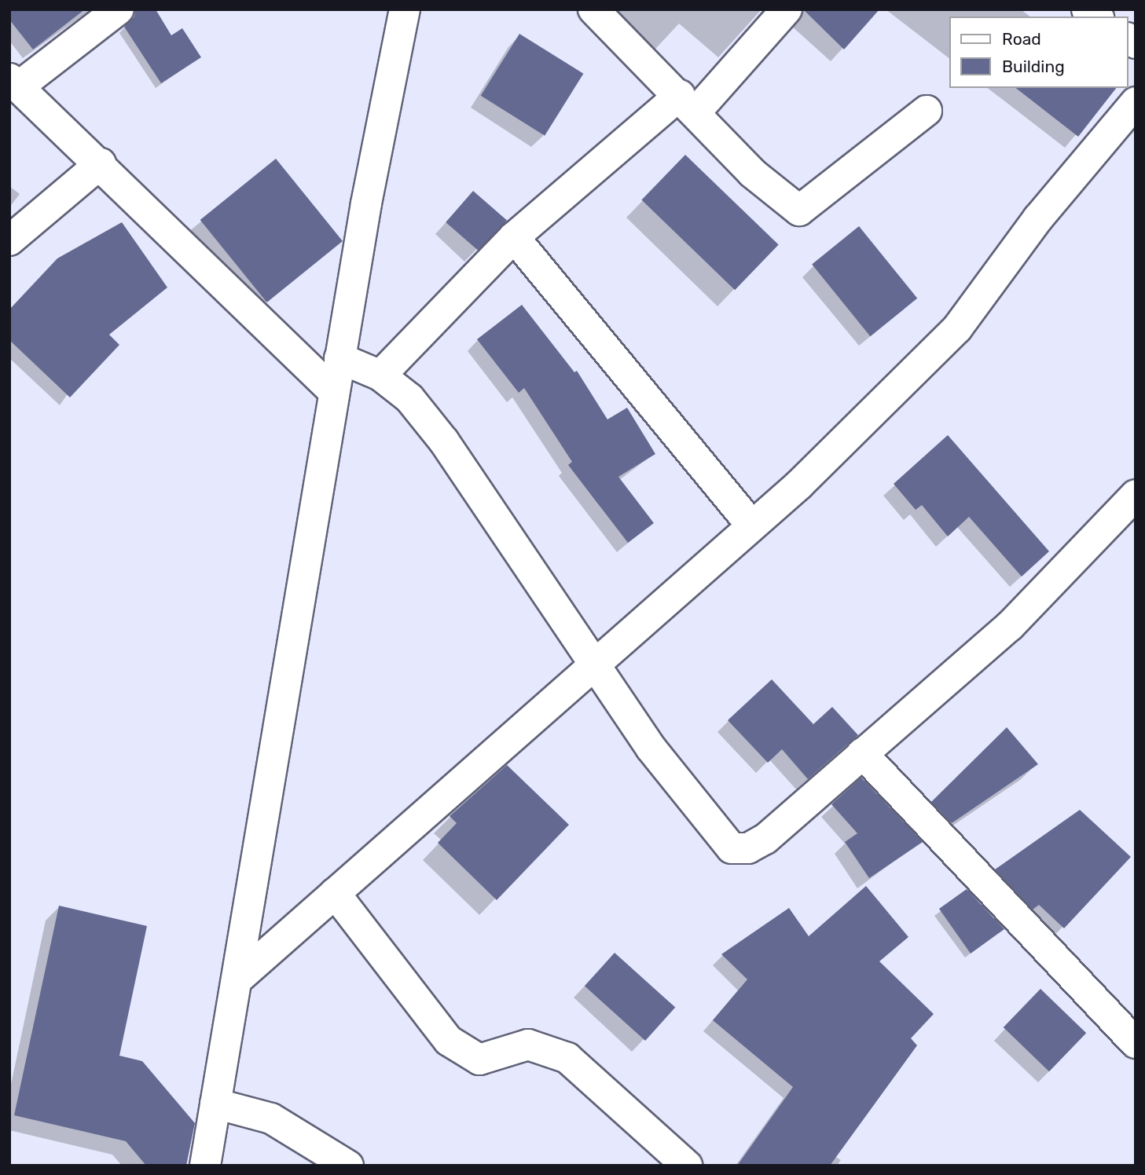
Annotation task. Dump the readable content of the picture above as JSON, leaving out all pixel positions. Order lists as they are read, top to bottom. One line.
{"legend":["Road","Building"]}
